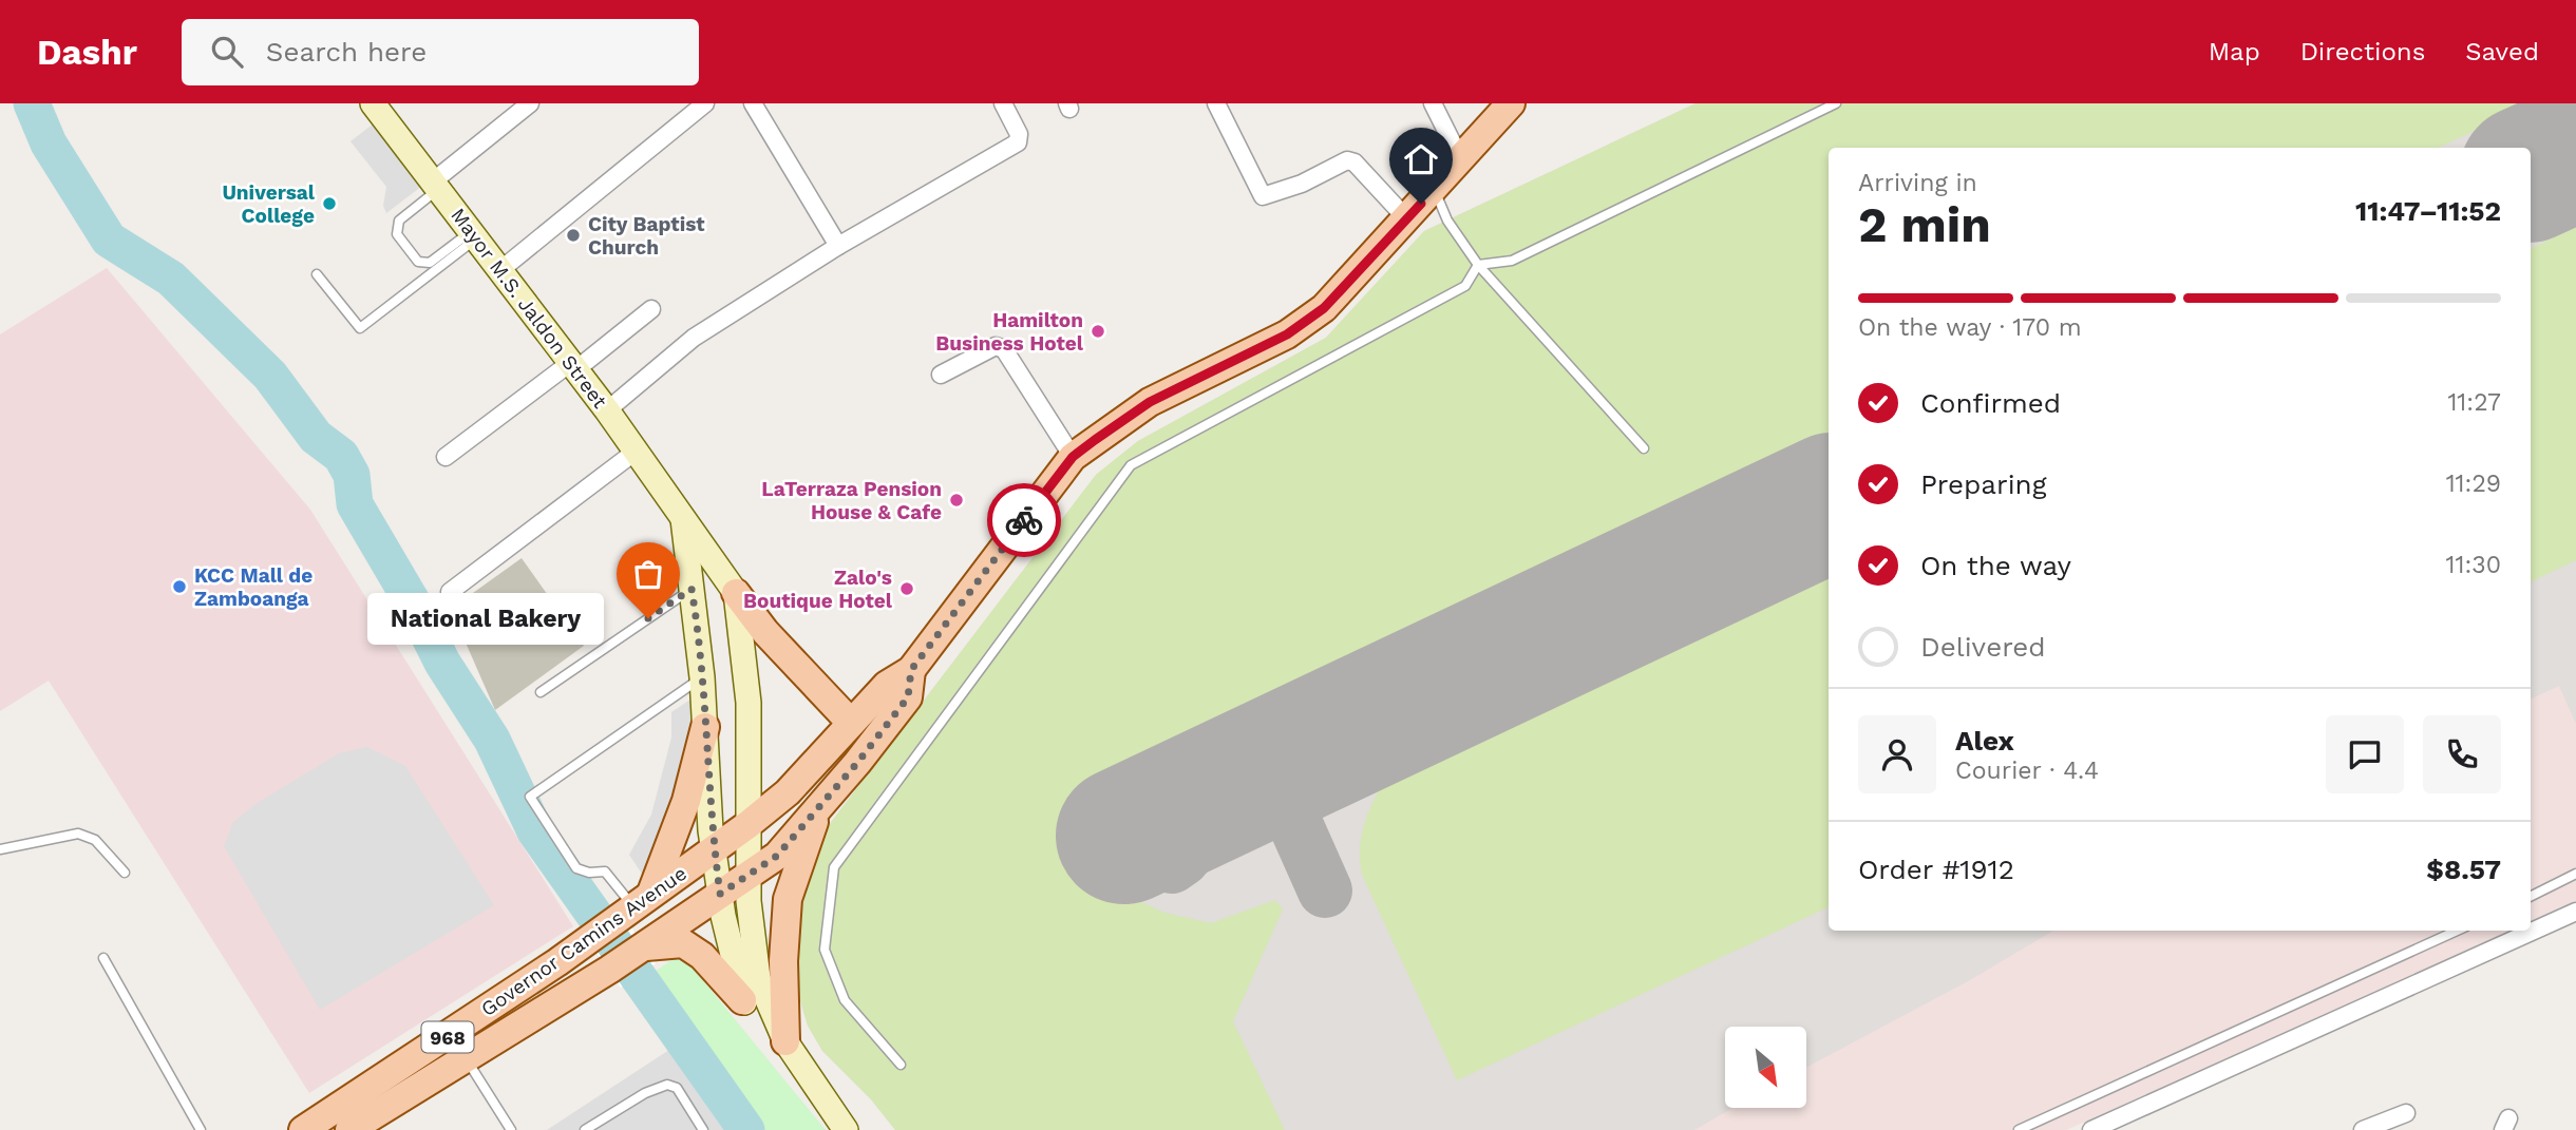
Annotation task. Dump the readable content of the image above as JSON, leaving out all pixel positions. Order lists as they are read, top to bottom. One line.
{"streets":{"main road":["Mayor M.S. Jaldon Street","Governor Camins Avenue","968"]},"crossings":[["Mayor M.S. Jaldon Street","Governor Camins Avenue"]],"places":["Universal College","City Baptist Church","Hamilton Business Hotel","LaTerraza Pension House & Cafe","KCC Mall de Zamboanga","Zalo's Boutique Hotel","National Bakery"],"north":"bottom right","page":{"header":"Dashr","search":"Search here","nav":["Map","Directions","Saved"],"heading":["2 min","Arriving in","11:47–11:52"],"panel":["Alex","Courier · 4.4","Order #1912","$8.57"],"bar":"On the way · 170 m","list":[["Confirmed","11:27"],["Preparing","11:29"],["On the way","11:30"],"Delivered"],"bubble":"National Bakery"}}
